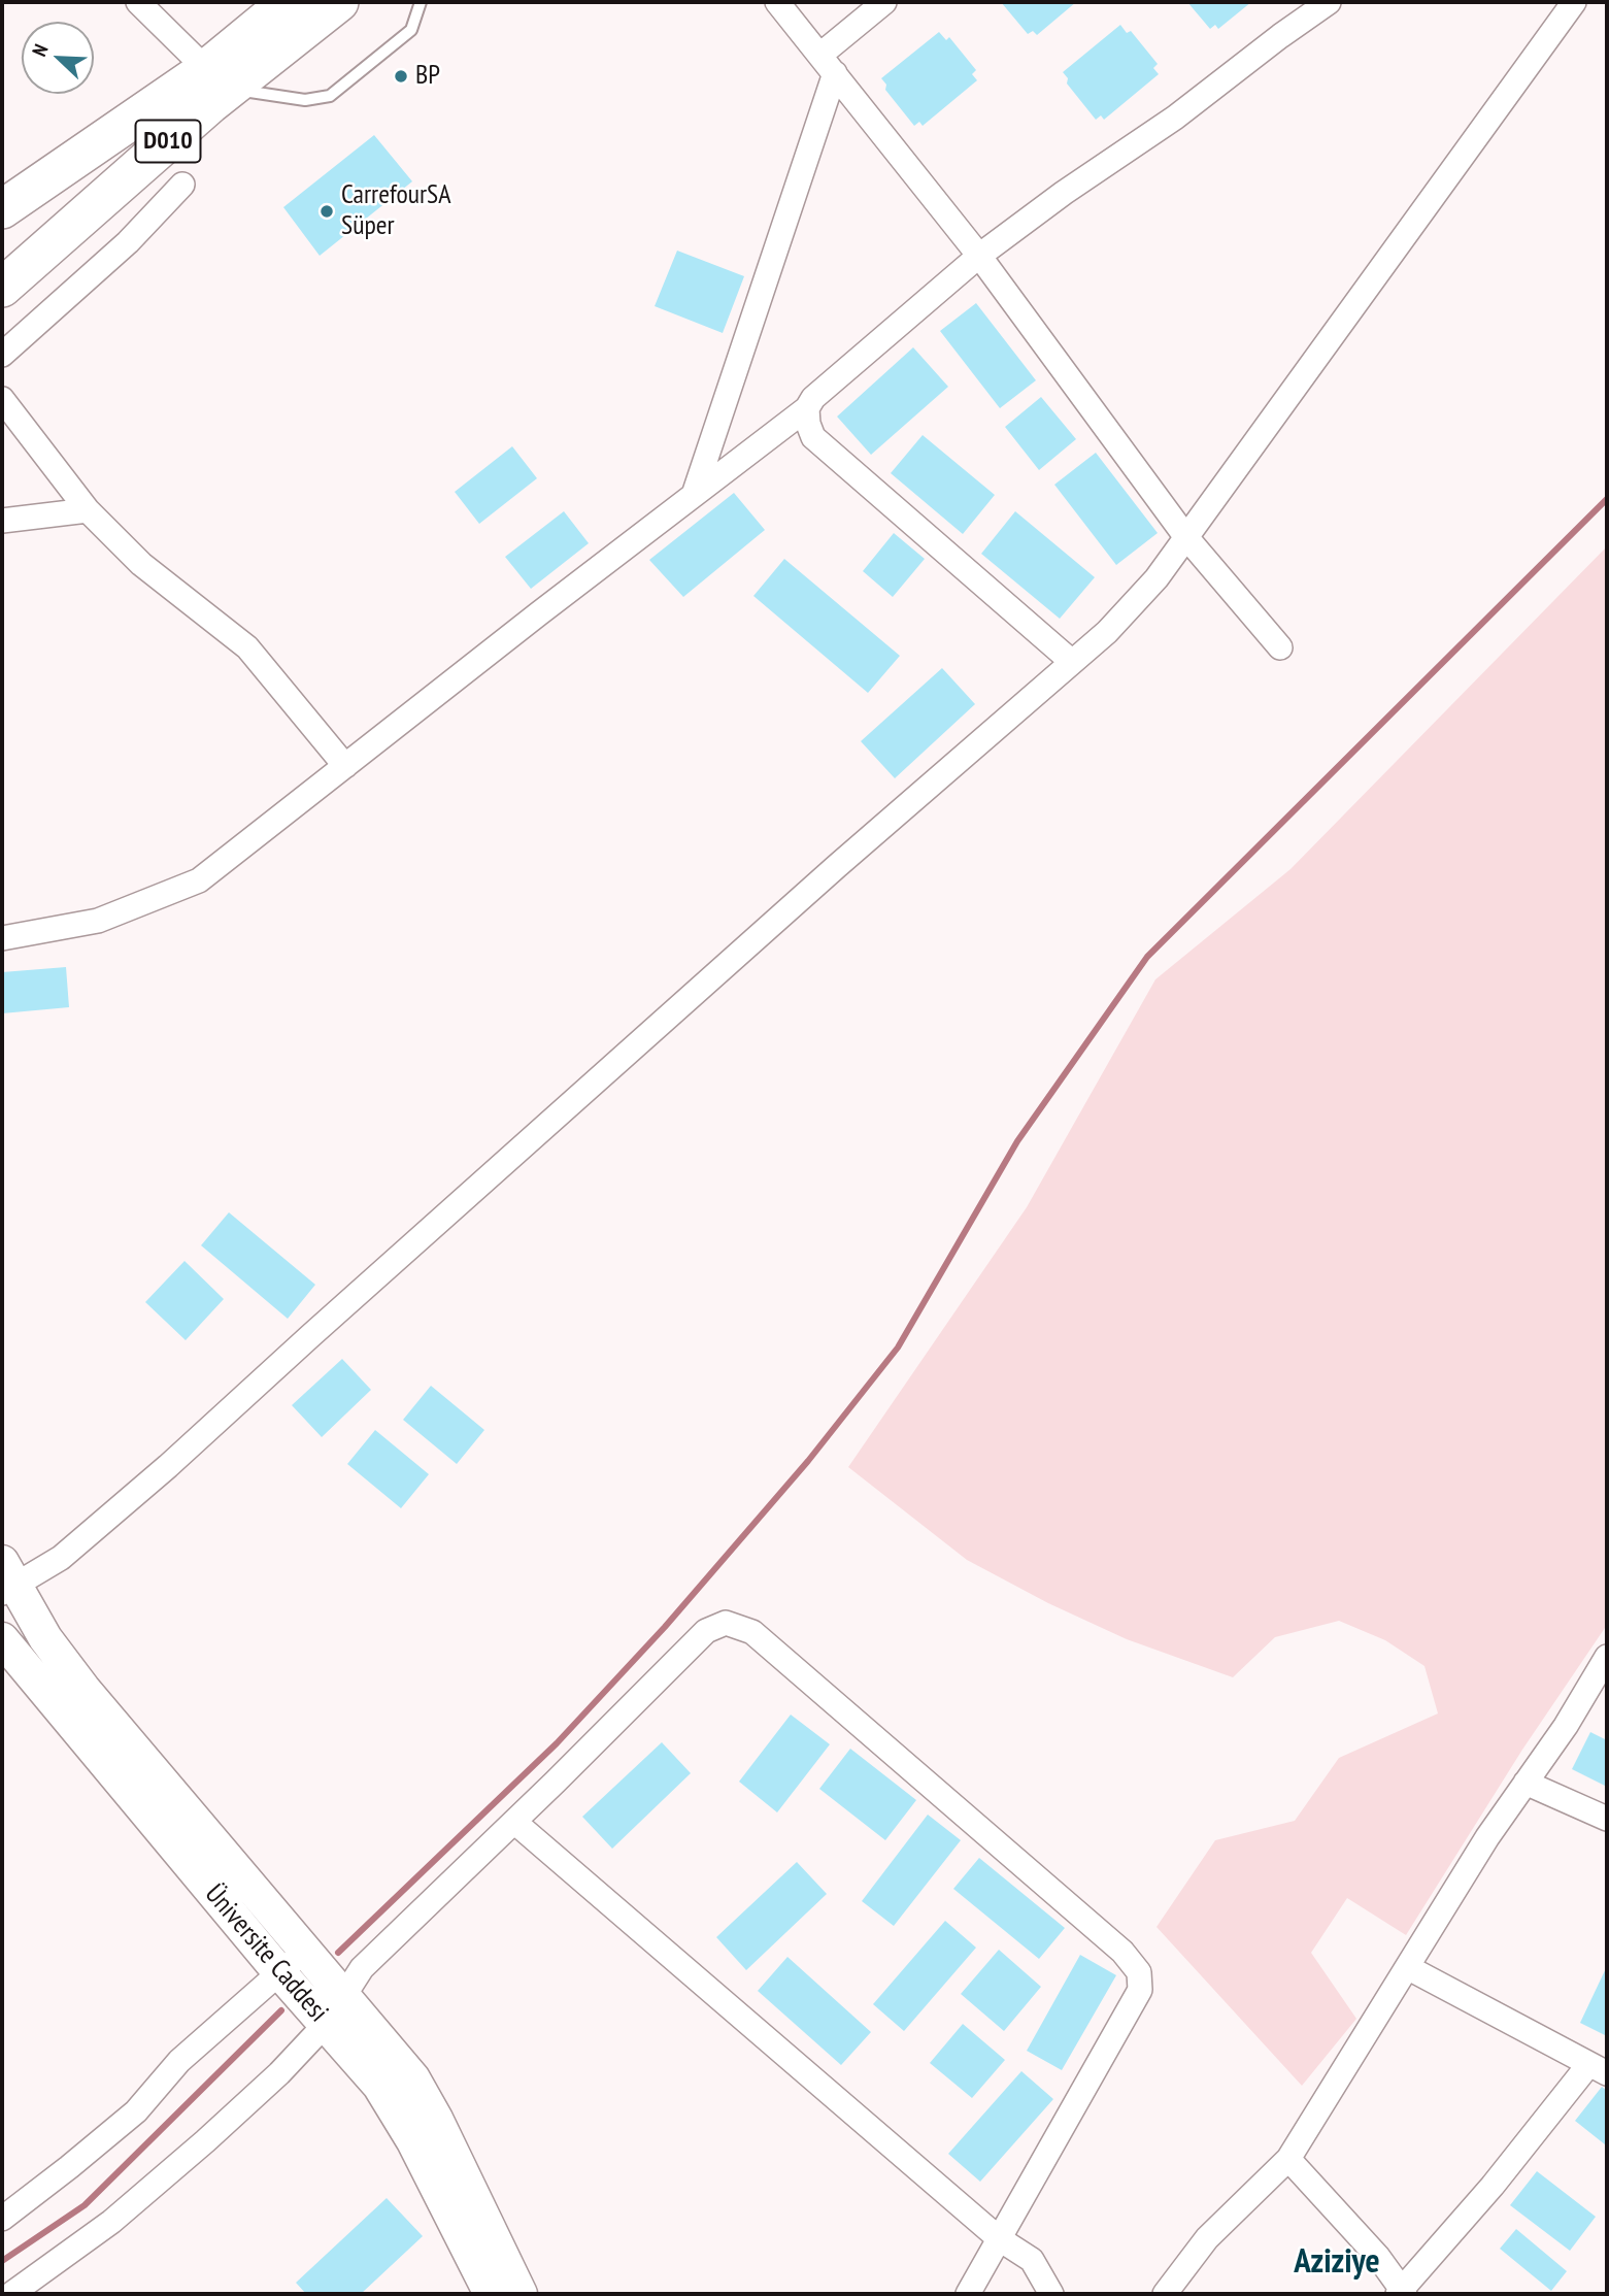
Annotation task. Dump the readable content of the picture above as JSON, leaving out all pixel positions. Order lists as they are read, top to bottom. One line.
{"streets":{"highway":["D010"],"main road":["Üniversite Caddesi"]},"districts":["Aziziye"],"places":["BP","CarrefourSA Süper"],"north":"top left"}
